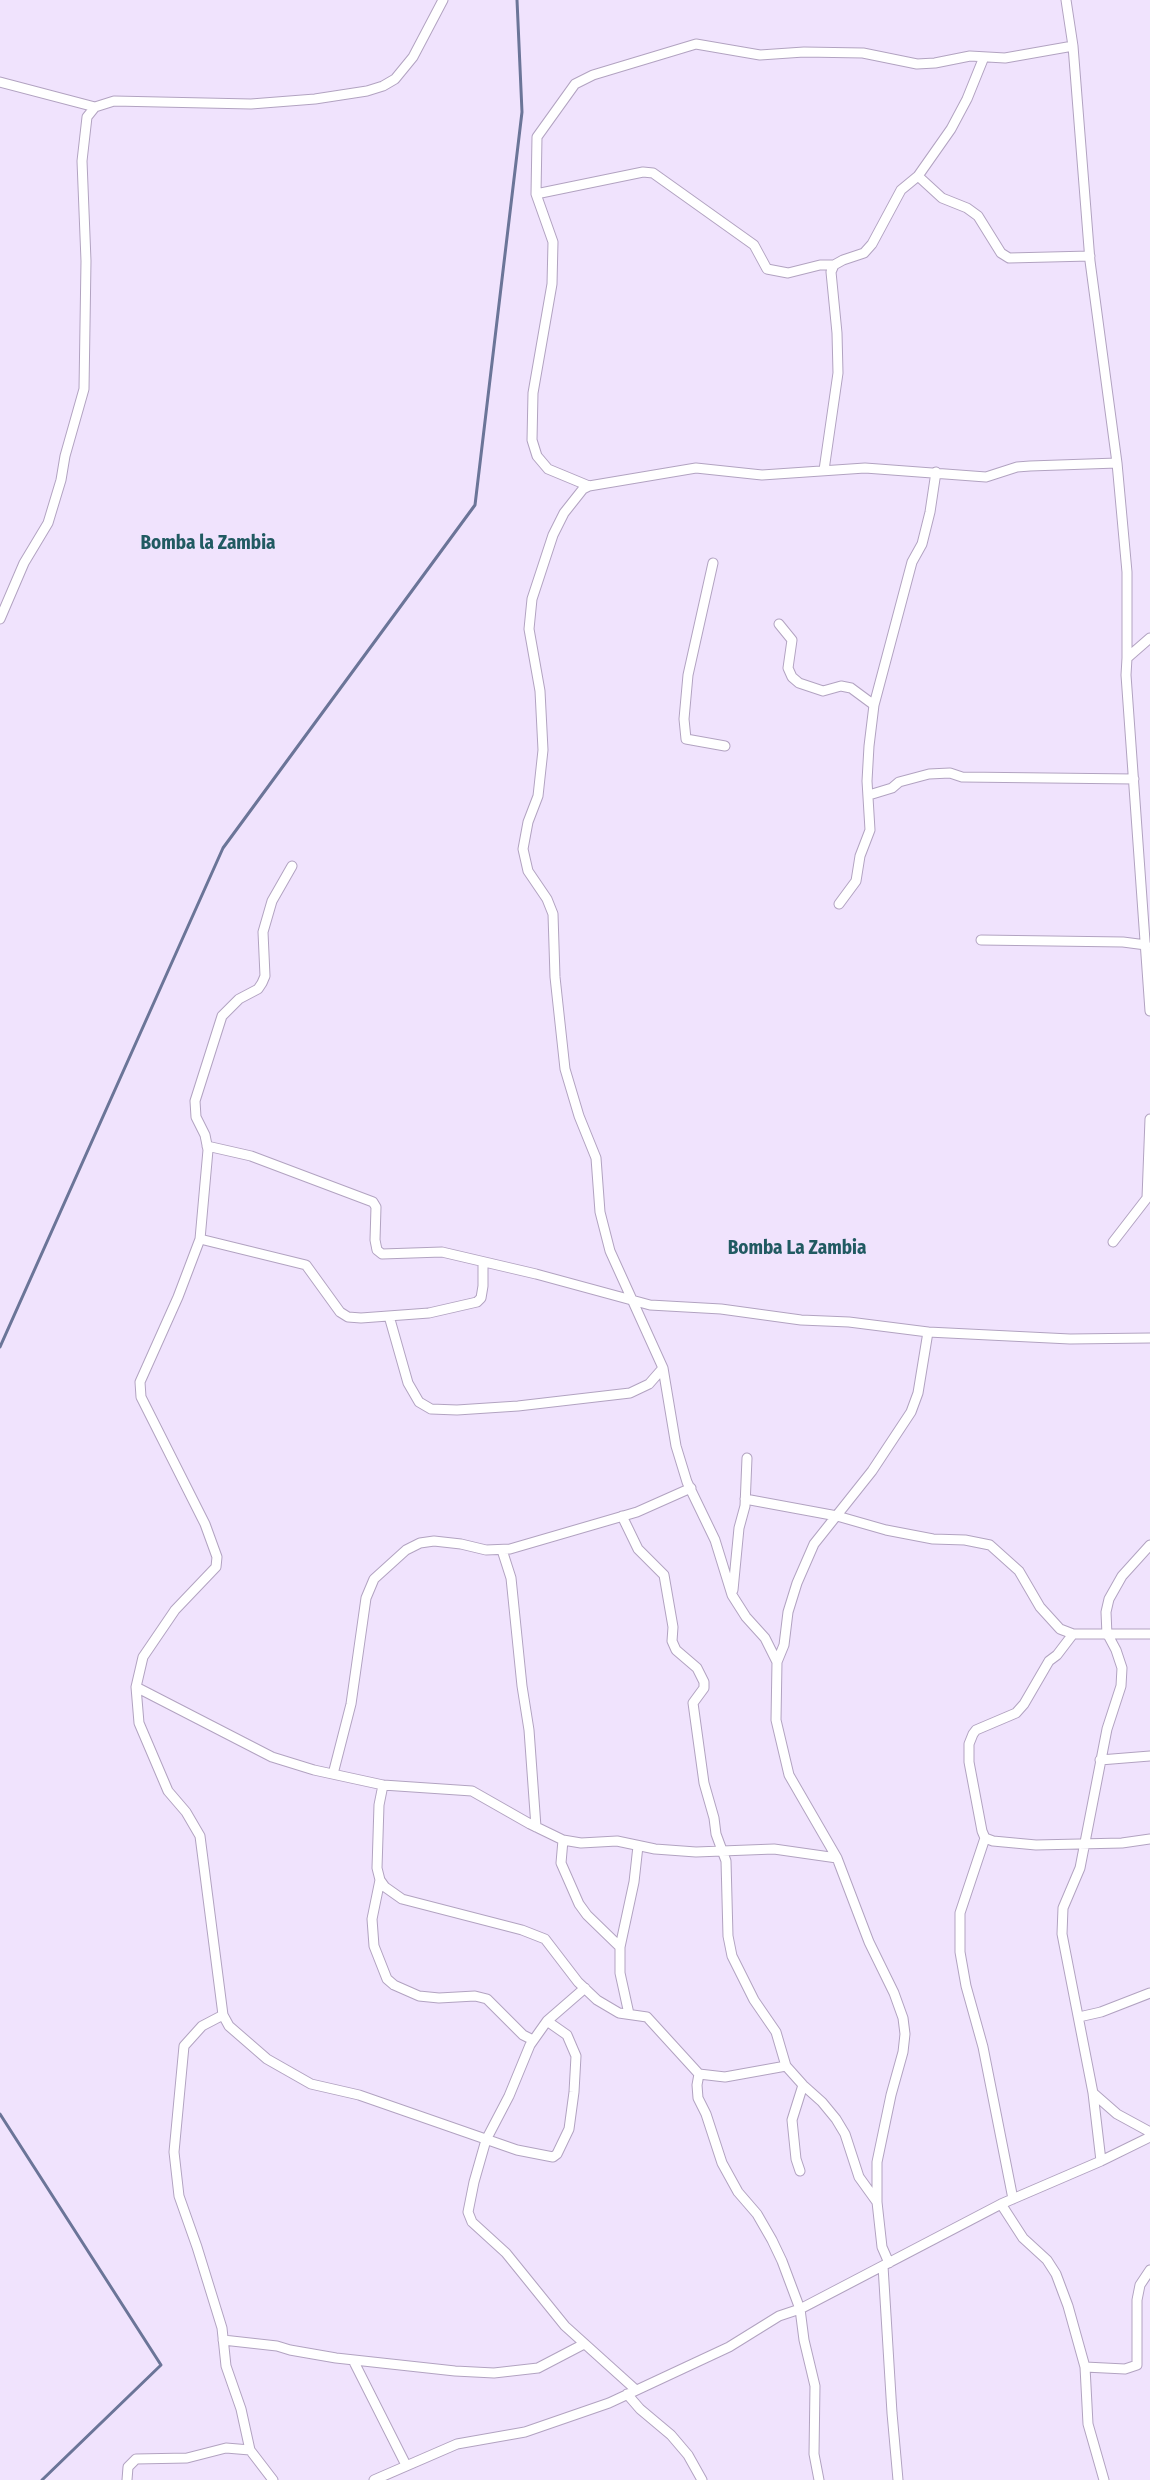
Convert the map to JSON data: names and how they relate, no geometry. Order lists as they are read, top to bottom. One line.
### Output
{"districts":["Bomba la Zambia","Bomba La Zambia"]}
